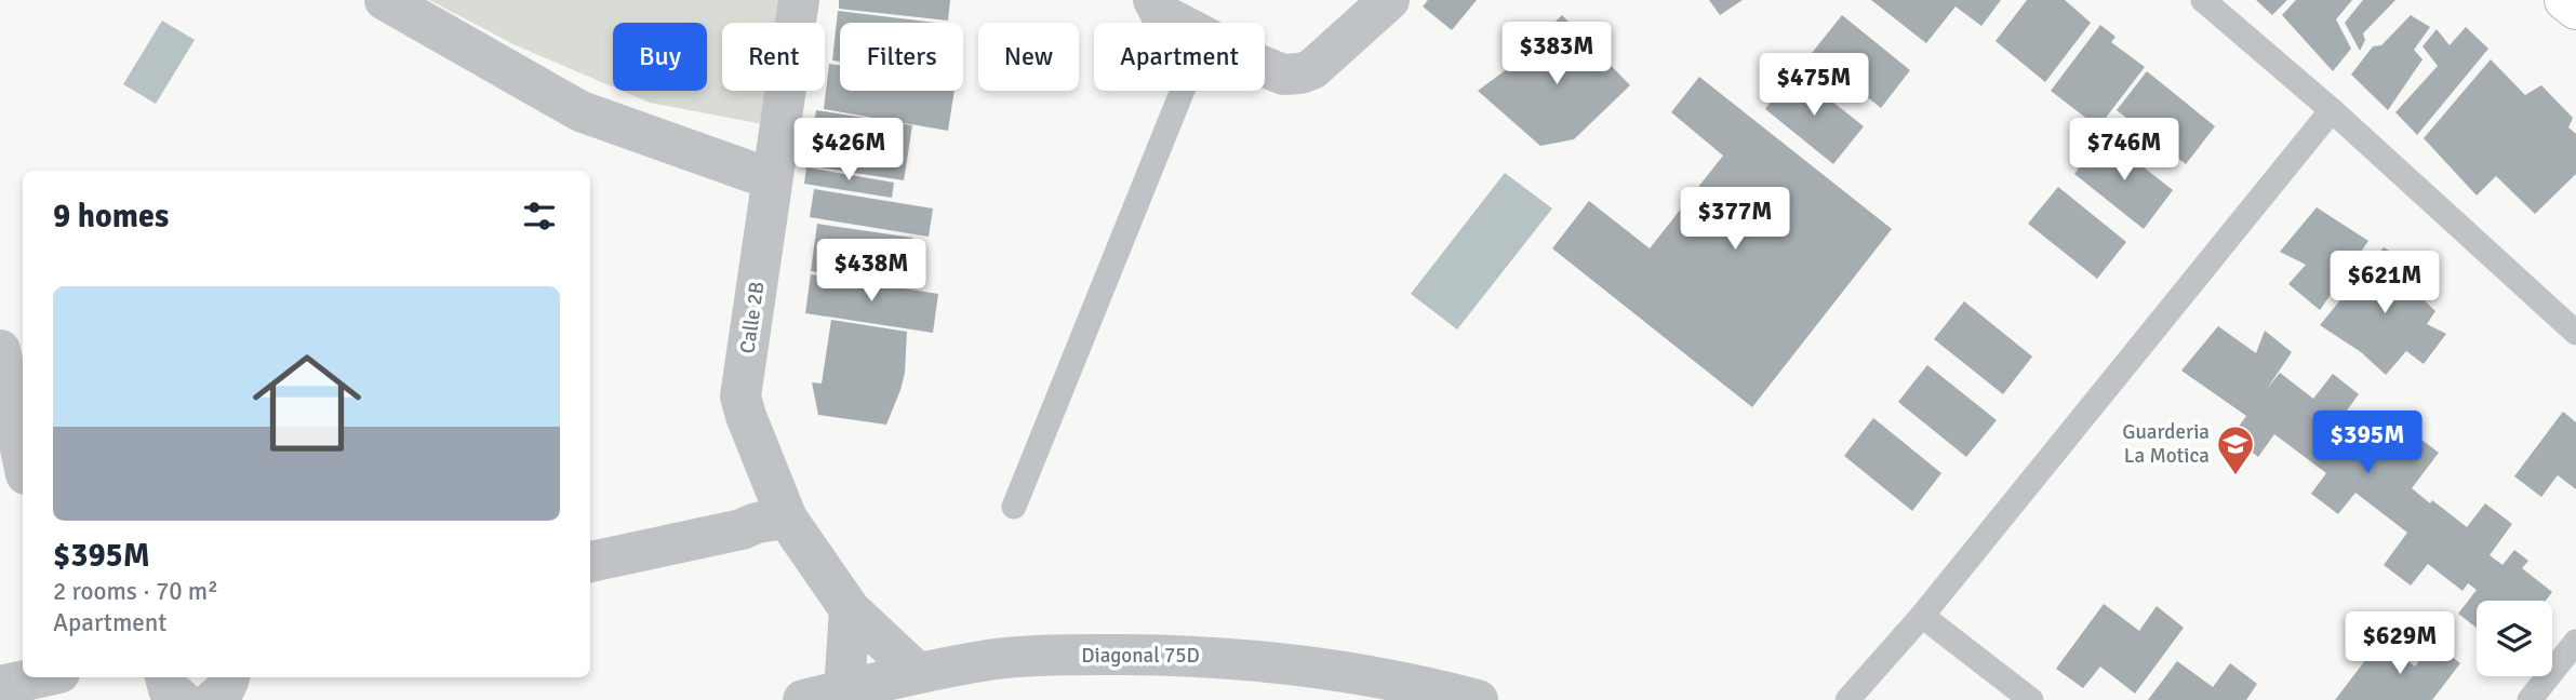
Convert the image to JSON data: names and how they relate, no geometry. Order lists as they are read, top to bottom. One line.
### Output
{"streets":{"street":["Calle 2B","Diagonal 75D"]},"crossings":[["Calle 2B","Diagonal 75D"]],"places":{"school or university":["Guarderia La Motica"]},"page":{"price":["$383M","$475M","$426M","$746M","$377M","$438M","$621M","$395M","$629M"],"chip":["Buy","Rent","Filters","New","Apartment"],"heading":"9 homes","list":[{"name":"$395M","note":"2 rooms · 70 m² · Apartment"}]}}
